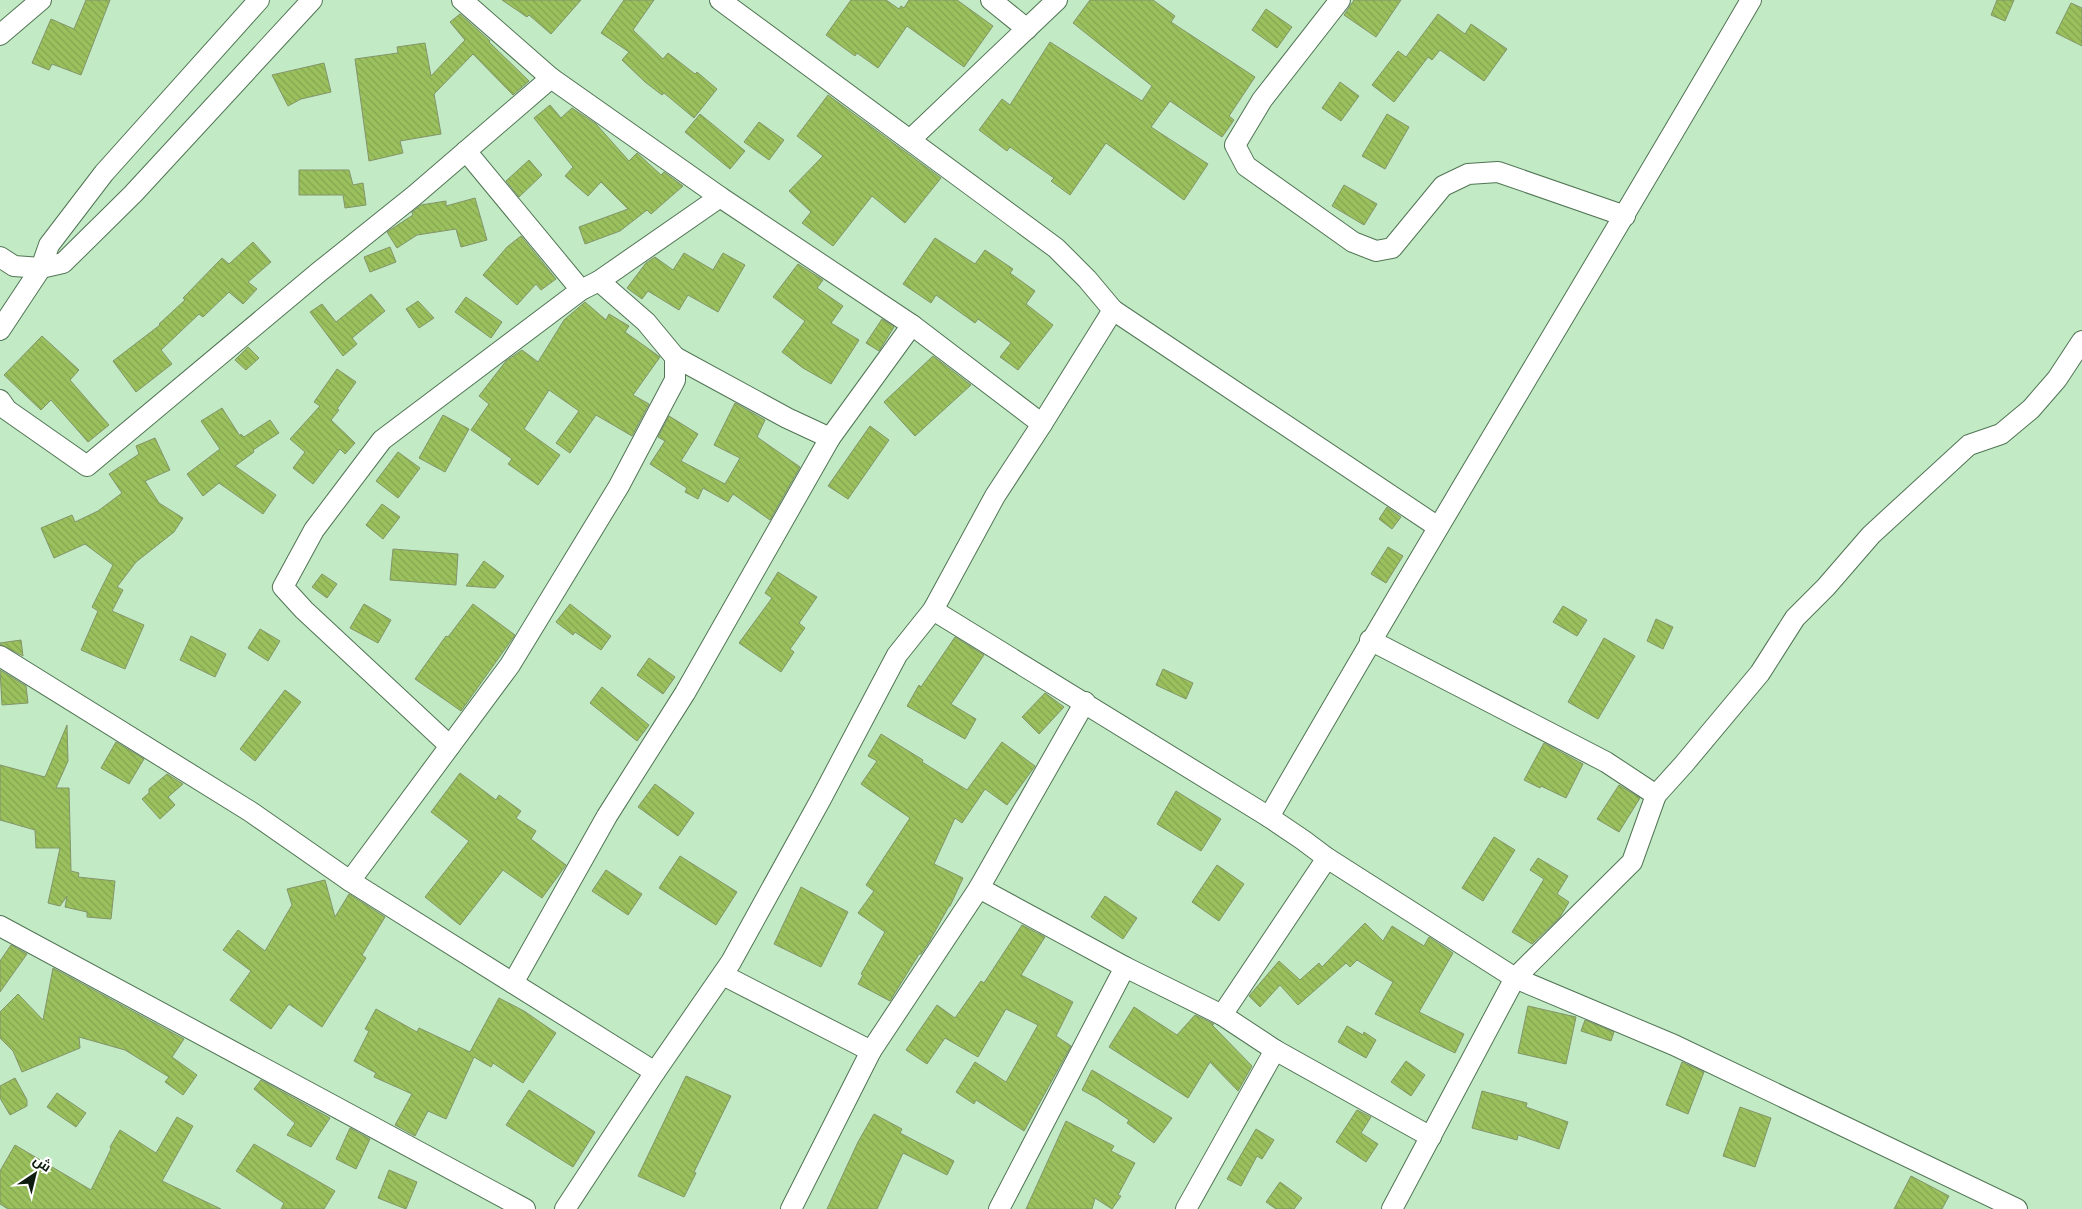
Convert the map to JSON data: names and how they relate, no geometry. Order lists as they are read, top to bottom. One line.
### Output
{"north":"top right"}
